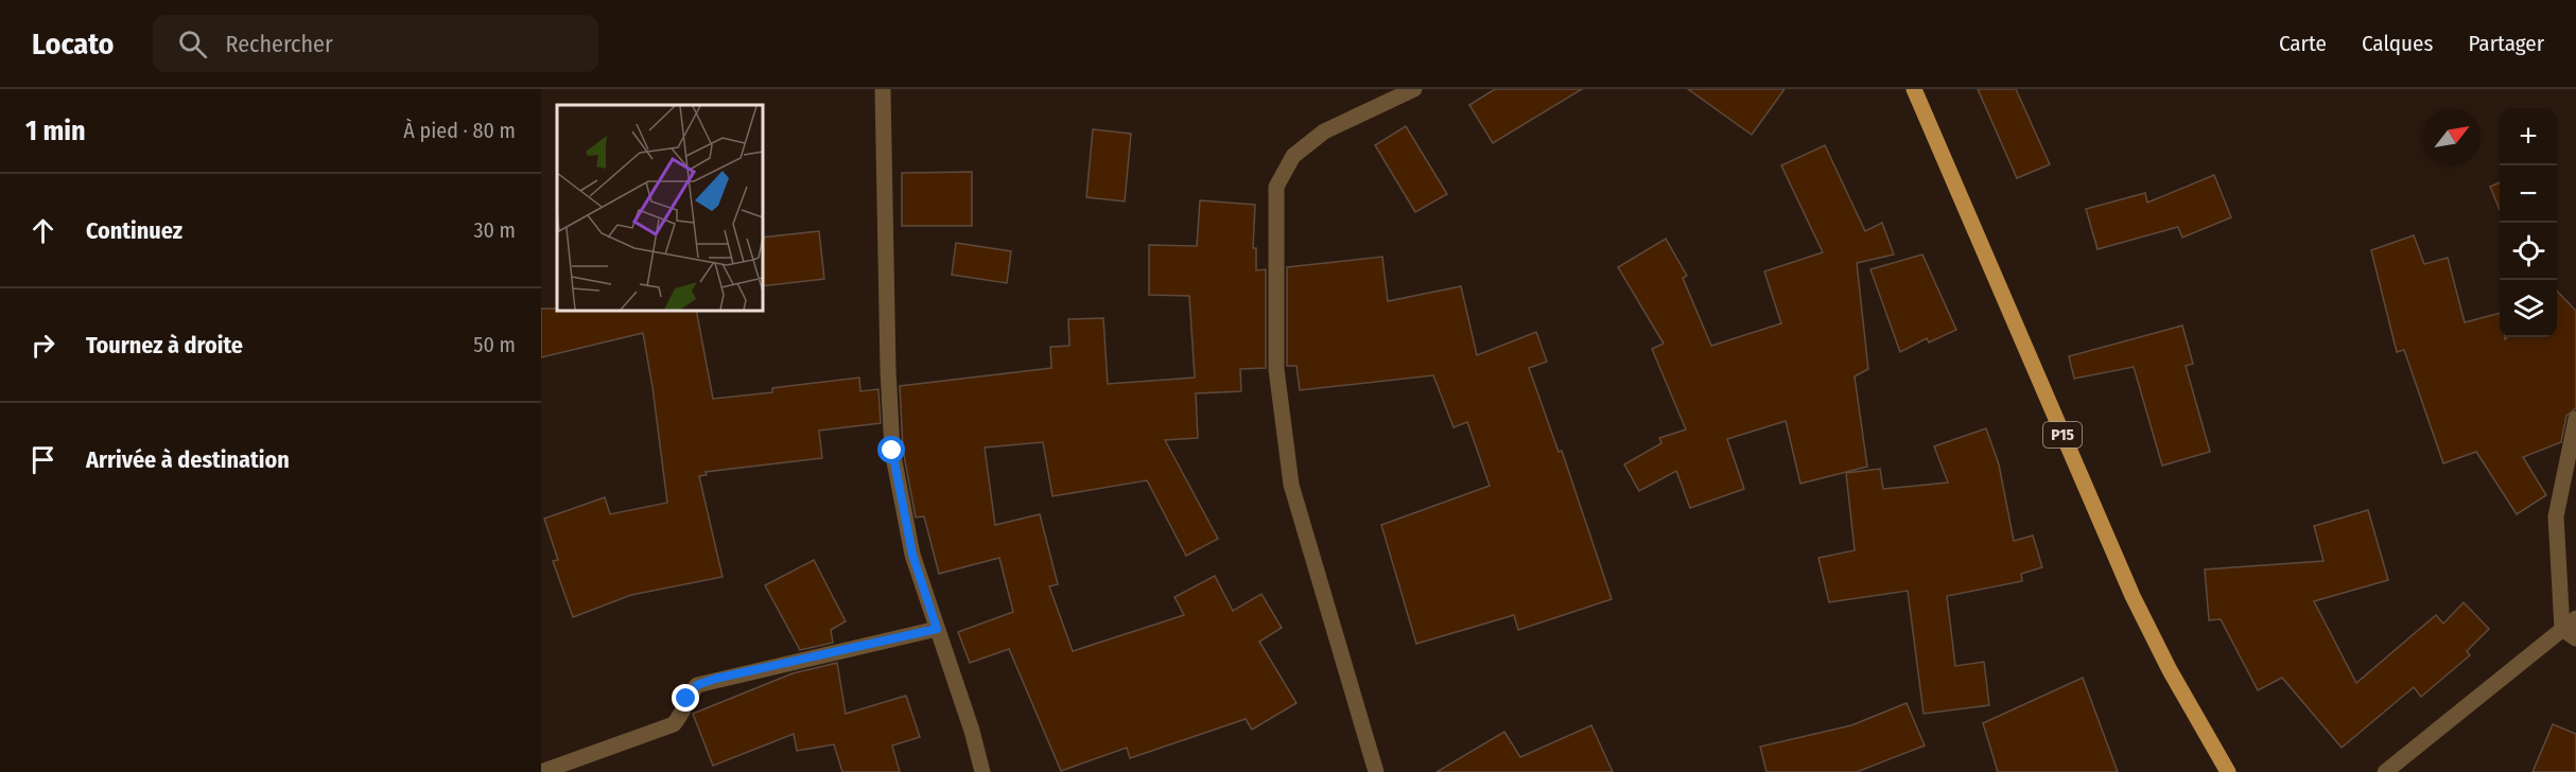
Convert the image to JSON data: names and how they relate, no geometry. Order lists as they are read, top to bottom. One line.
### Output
{"streets":{"main road":["P15"]},"north":"top right","page":{"header":"Locato","search":"Rechercher","nav":["Carte","Calques","Partager"],"heading":["1 min","À pied · 80 m"],"map_buttons":["+","−"],"list":[["Continuez","30 m"],["Tournez à droite","50 m"],"Arrivée à destination"]}}
